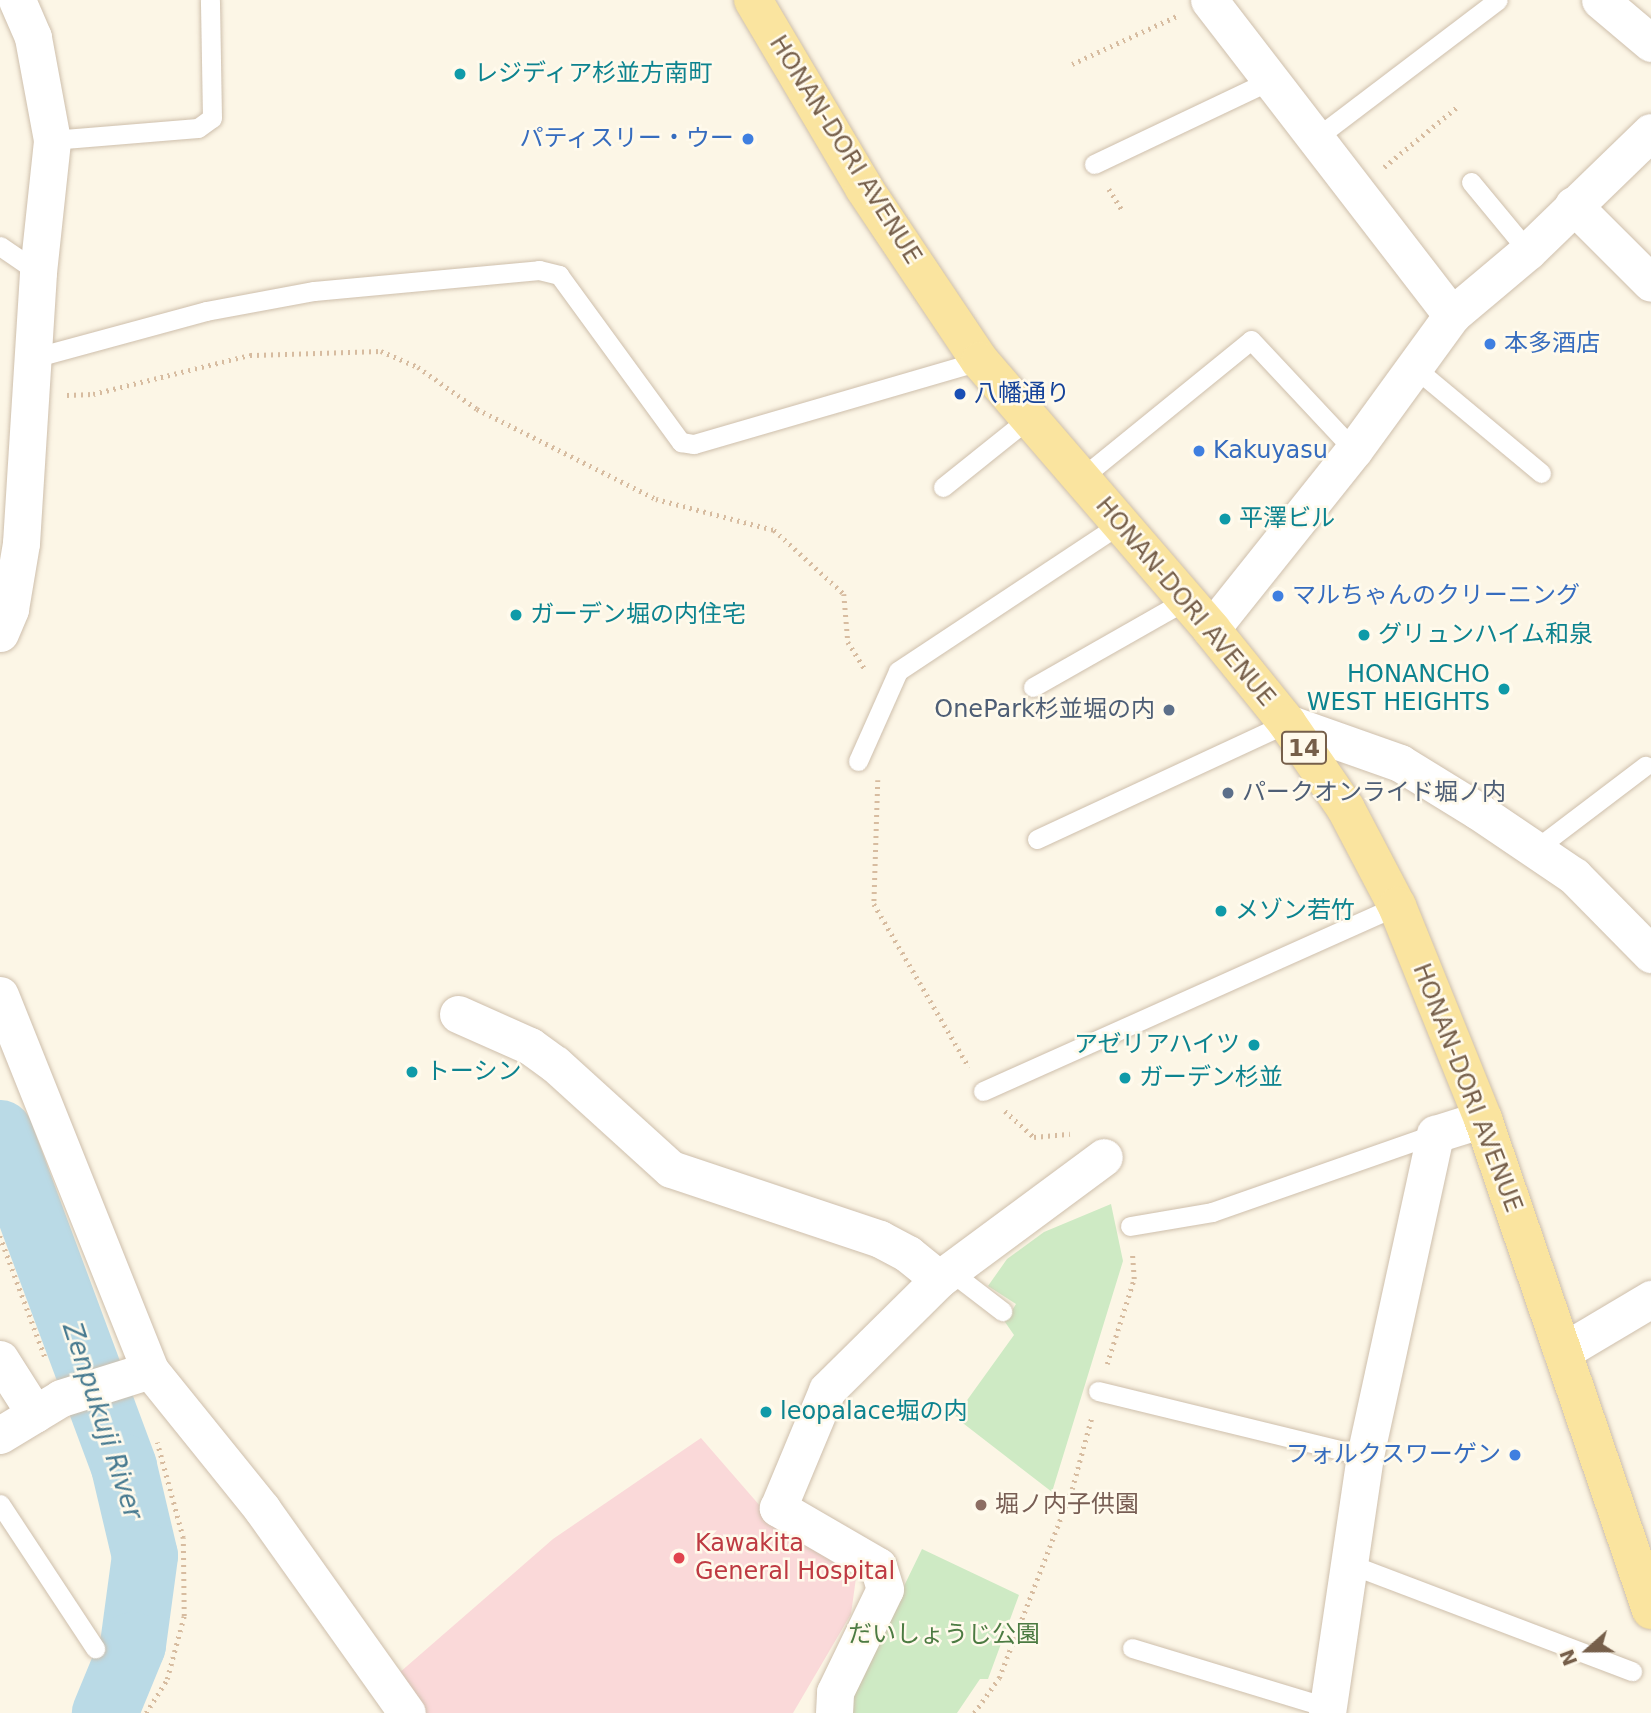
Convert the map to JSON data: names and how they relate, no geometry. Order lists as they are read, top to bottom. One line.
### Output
{"streets":{"main road":["HONAN-DORI AVENUE","14"]},"water":["Zenpukuji River"],"parks":["だいしょうじ公園"],"places":["レジディア杉並方南町","パティスリー・ウー","本多酒店","八幡通り","Kakuyasu","平澤ビル","マルちゃんのクリーニング","ガーデン堀の内住宅","グリュンハイム和泉","HONANCHO WEST HEIGHTS","OnePark杉並堀の内","パークオンライド堀ノ内","メゾン若竹","アゼリアハイツ","トーシン","ガーデン杉並","leopalace堀の内","フォルクスワーゲン","堀ノ内子供園","Kawakita General Hospital"],"north":"left"}
